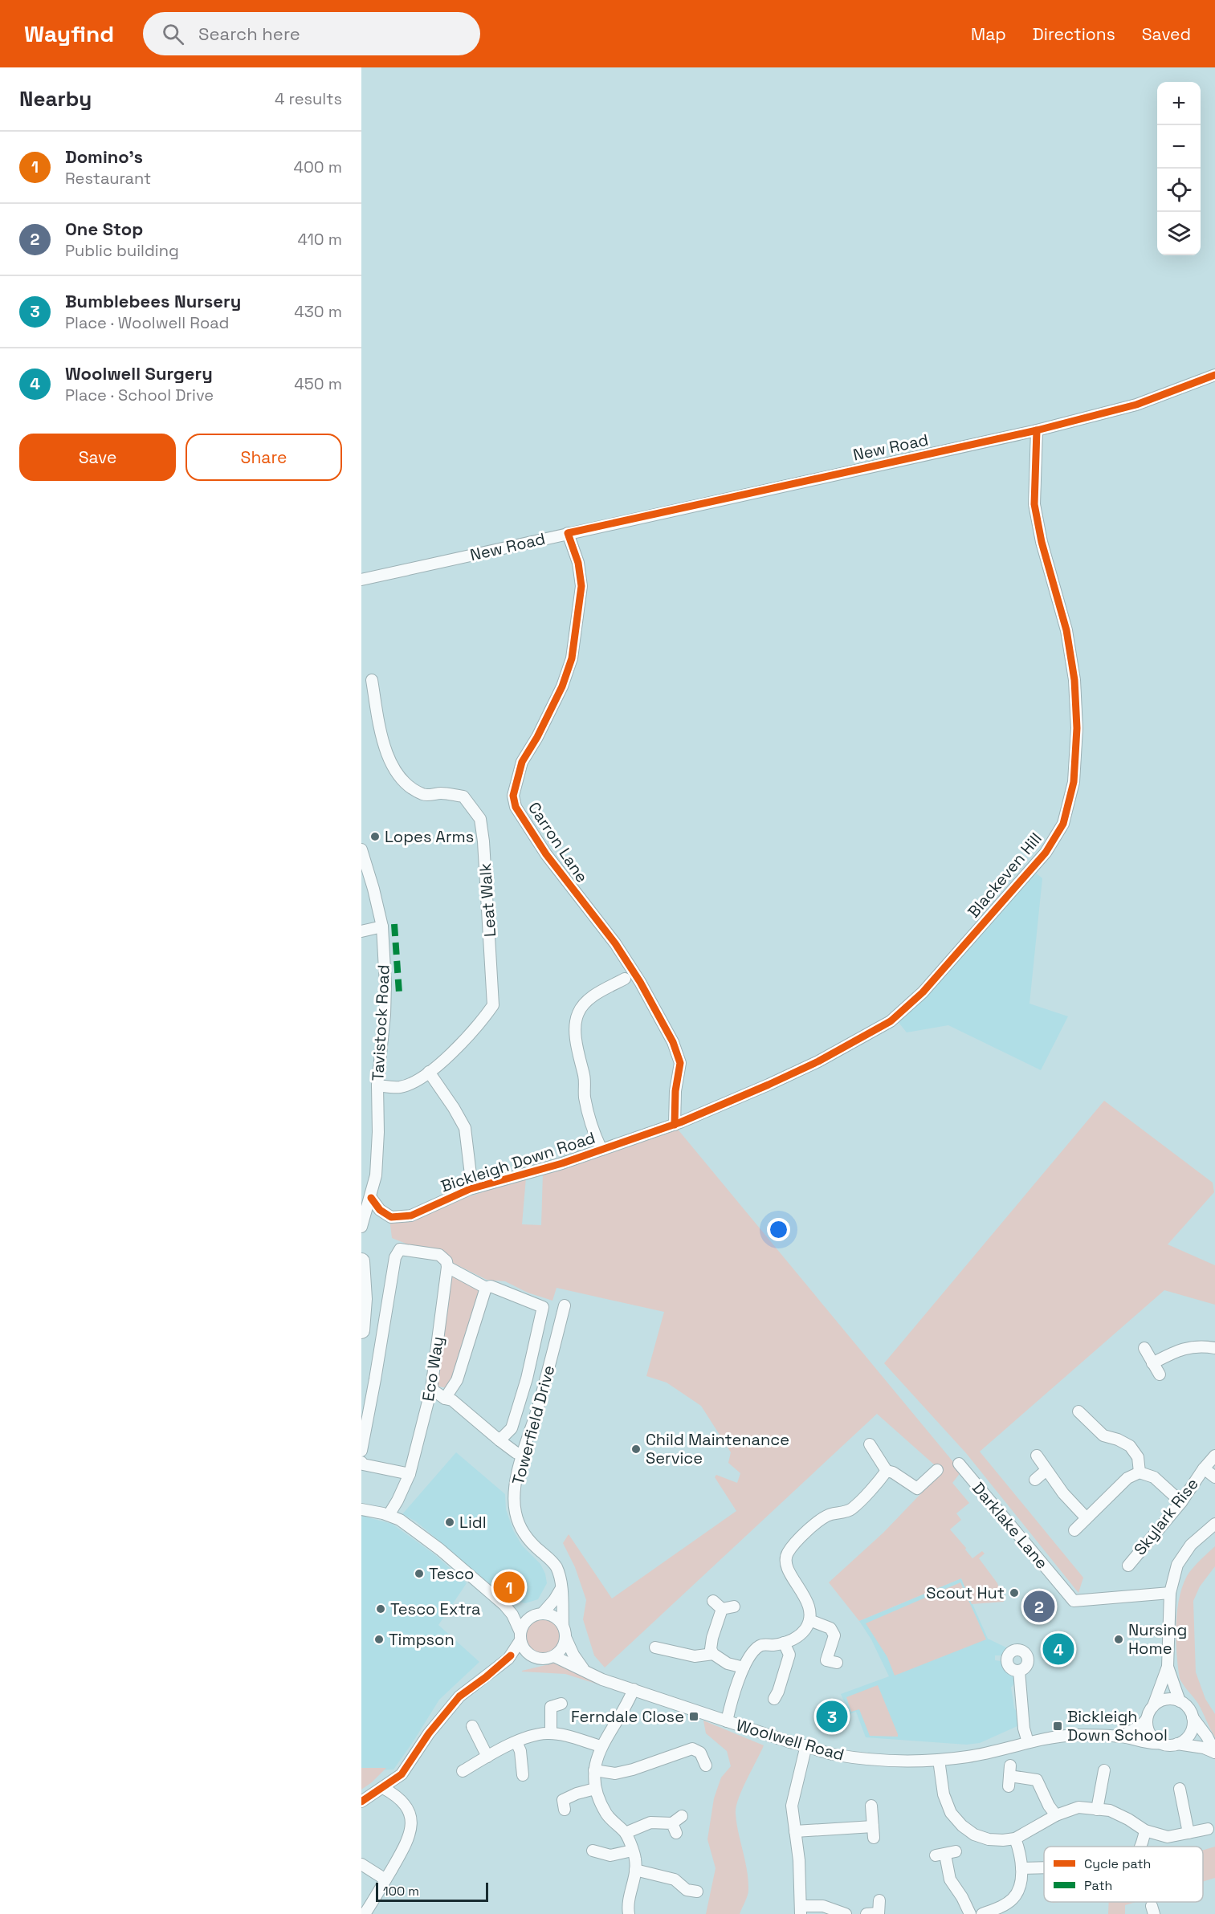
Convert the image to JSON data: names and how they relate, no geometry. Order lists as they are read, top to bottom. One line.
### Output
{"streets":{"street":["New Road","Carron Lane","Blackeven Hill","Leat Walk","Tavistock Road","Bickleigh Down Road","Eco Way","Towerfield Drive","Skylark Rise","Darklake Lane","Woolwell Road"]},"crossings":[["New Road","Carron Lane"],["New Road","Blackeven Hill"],["Carron Lane","Blackeven Hill"],["Carron Lane","Bickleigh Down Road"],["Blackeven Hill","Bickleigh Down Road"],["Leat Walk","Tavistock Road"],["Tavistock Road","Bickleigh Down Road"],["Towerfield Drive","Woolwell Road"]],"places":{"other":["Lopes Arms","Child Maintenance Service","Lidl","Tesco","Scout Hut","Tesco Extra","Timpson","Nursing Home"],"transit":["Ferndale Close","Bickleigh Down School"]},"legend":["Cycle path","Path"],"scale_bar":"100 m","page":{"header":"Wayfind","search":"Search here","nav":["Map","Directions","Saved"],"heading":["Nearby","4 results"],"map_buttons":["+","−"],"list":[{"mark":"1","name":"Domino's","note":"Restaurant","value":"400 m"},{"mark":"2","name":"One Stop","note":"Public building","value":"410 m"},{"mark":"3","name":"Bumblebees Nursery","note":"Place · Woolwell Road","value":"430 m"},{"mark":"4","name":"Woolwell Surgery","note":"Place · School Drive","value":"450 m"}],"buttons":["Save","Share"],"pins":["1","2","4","3"],"scale":"100 m"}}
